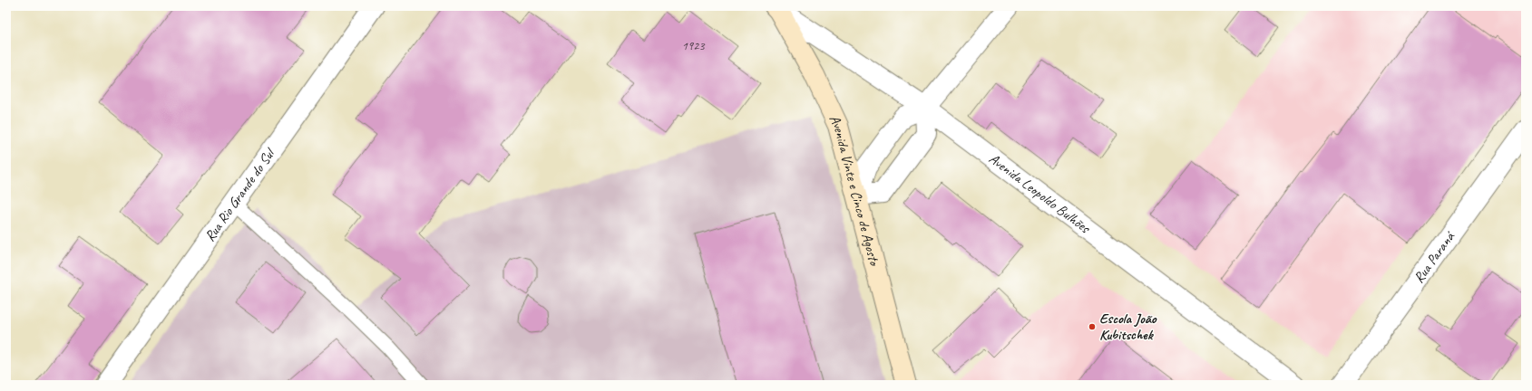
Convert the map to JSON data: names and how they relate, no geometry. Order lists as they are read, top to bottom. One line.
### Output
{"streets":{"main road":["Avenida Vinte e Cinco de Agosto"],"street":["Avenida Leopoldo Bulhões","Rua Rio Grande do Sul","Rua Paraná"]},"crossings":[["Avenida Vinte e Cinco de Agosto","Avenida Leopoldo Bulhões"]],"places":["Escola João Kubitschek"],"house_numbers":["1923"]}
